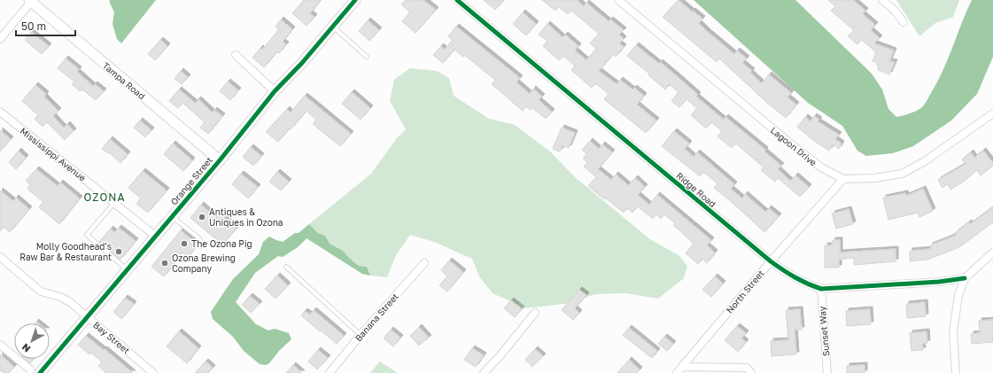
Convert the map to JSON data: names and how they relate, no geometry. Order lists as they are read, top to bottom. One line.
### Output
{"streets":{"street":["Tampa Road","Lagoon Drive","Mississippi Avenue","Orange Street","Ridge Road","North Street","Banana Street","Sunset Way","Bay Street"]},"crossings":[["Tampa Road","Orange Street"],["Lagoon Drive","North Street"],["Mississippi Avenue","Orange Street"],["Orange Street","Bay Street"],["Ridge Road","North Street"],["Ridge Road","Sunset Way"]],"districts":["OZONA"],"places":["Antiques & Uniques in Ozona","The Ozona Pig","Molly Goodhead's Raw Bar & Restaurant","Ozona Brewing Company"],"scale_bar":"50 m","north":"bottom left"}
